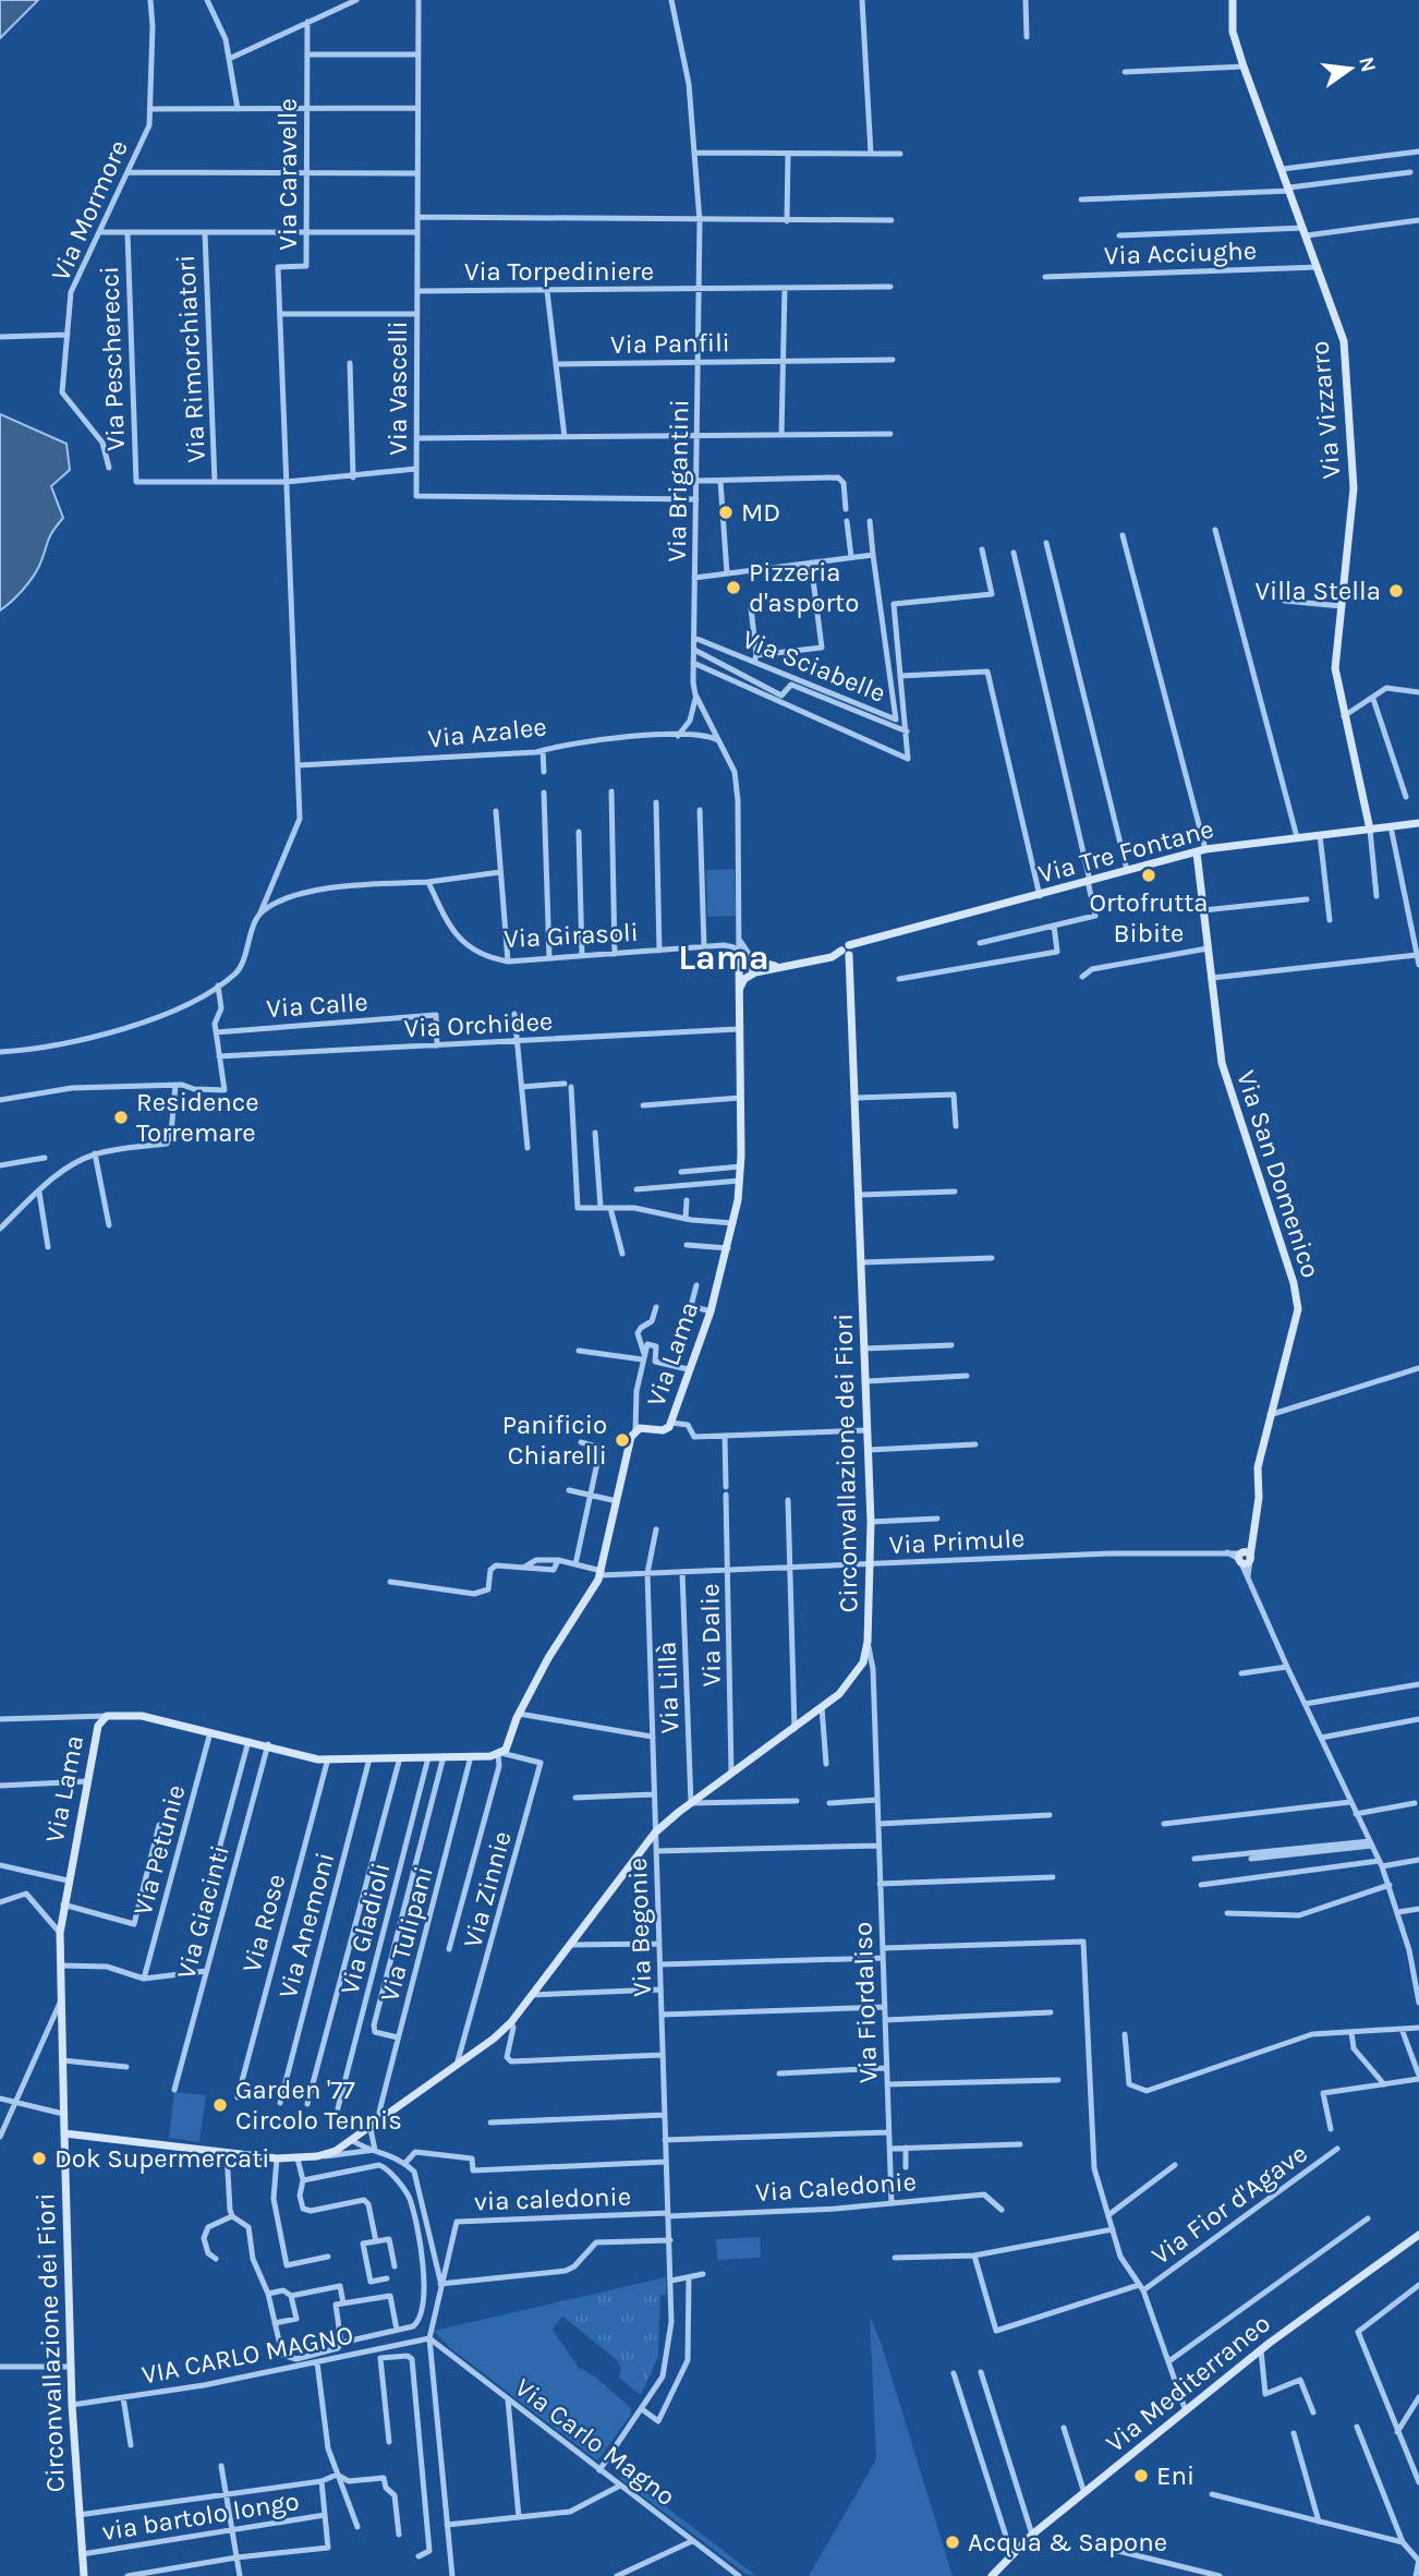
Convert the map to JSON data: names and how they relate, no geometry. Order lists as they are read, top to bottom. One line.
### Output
{"streets":{"street":["Via Caravelle","Via Mormore","Via Acciughe","Via Torpediniere","Via Panfili","Via Pescherecci","Via Rimorchiatori","Via Vascelli","Via Vizzarro","Via Brigantini","Via Sciabelle","Via Azalee","Via Tre Fontane","Via Girasoli","Via Calle","Via Orchidee","Via San Domenico","Via Lama","Circonvallazione dei Fiori","Via Primule","Via Dalie","Via Lillà","Via Petunie","Via Zinnie","Via Giacinti","Via Rose","Via Anemoni","Via Begonie","Via Gladioli","Via Tulipani","Via Fiordaliso","Via Caledonie","via caledonie","Via Fior d'Agave","VIA CARLO MAGNO","Via Mediterraneo","Via Carlo Magno","via bartolo longo"]},"crossings":[["Via Caravelle","Via Azalee"],["Via Acciughe","Via Vizzarro"],["Via Torpediniere","Via Vascelli"],["Via Torpediniere","Via Brigantini"],["Via Panfili","Via Brigantini"],["Via Pescherecci","Via Rimorchiatori"],["Via Vascelli","Via Brigantini"],["Via Vizzarro","Via Tre Fontane"],["Via Brigantini","Via Sciabelle"],["Via Brigantini","Via Azalee"],["Via Brigantini","Via Girasoli"],["Via Brigantini","Via Lama"],["Via Tre Fontane","Via San Domenico"],["Via Tre Fontane","Circonvallazione dei Fiori"],["Via Girasoli","Via Lama"],["Via Calle","Via Orchidee"],["Via Orchidee","Via Lama"],["Via San Domenico","Via Primule"],["Via Lama","Circonvallazione dei Fiori"],["Via Lama","Via Primule"],["Via Lama","Via Petunie"],["Via Lama","Via Zinnie"],["Via Lama","Via Giacinti"],["Via Lama","Via Rose"],["Via Lama","Via Anemoni"],["Via Lama","Via Gladioli"],["Via Lama","Via Tulipani"],["Circonvallazione dei Fiori","Via Primule"],["Circonvallazione dei Fiori","Via Dalie"],["Circonvallazione dei Fiori","Via Lillà"],["Circonvallazione dei Fiori","Via Zinnie"],["Circonvallazione dei Fiori","Via Begonie"],["Circonvallazione dei Fiori","Via Tulipani"],["Circonvallazione dei Fiori","Via Fiordaliso"],["Circonvallazione dei Fiori","VIA CARLO MAGNO"],["Circonvallazione dei Fiori","via bartolo longo"],["Via Primule","Via Dalie"],["Via Primule","Via Lillà"],["Via Primule","Via Begonie"],["Via Begonie","Via Caledonie"],["Via Begonie","via caledonie"],["Via Fiordaliso","Via Caledonie"],["Via Caledonie","via caledonie"],["VIA CARLO MAGNO","Via Carlo Magno"]],"districts":["Lama"],"places":["MD","Pizzeria d'asporto","Villa Stella","Ortofrutta Bibite","Residence Torremare","Panificio Chiarelli","Garden '77 Circolo Tennis","Dok Supermercati","Eni","Acqua & Sapone"],"north":"right"}
